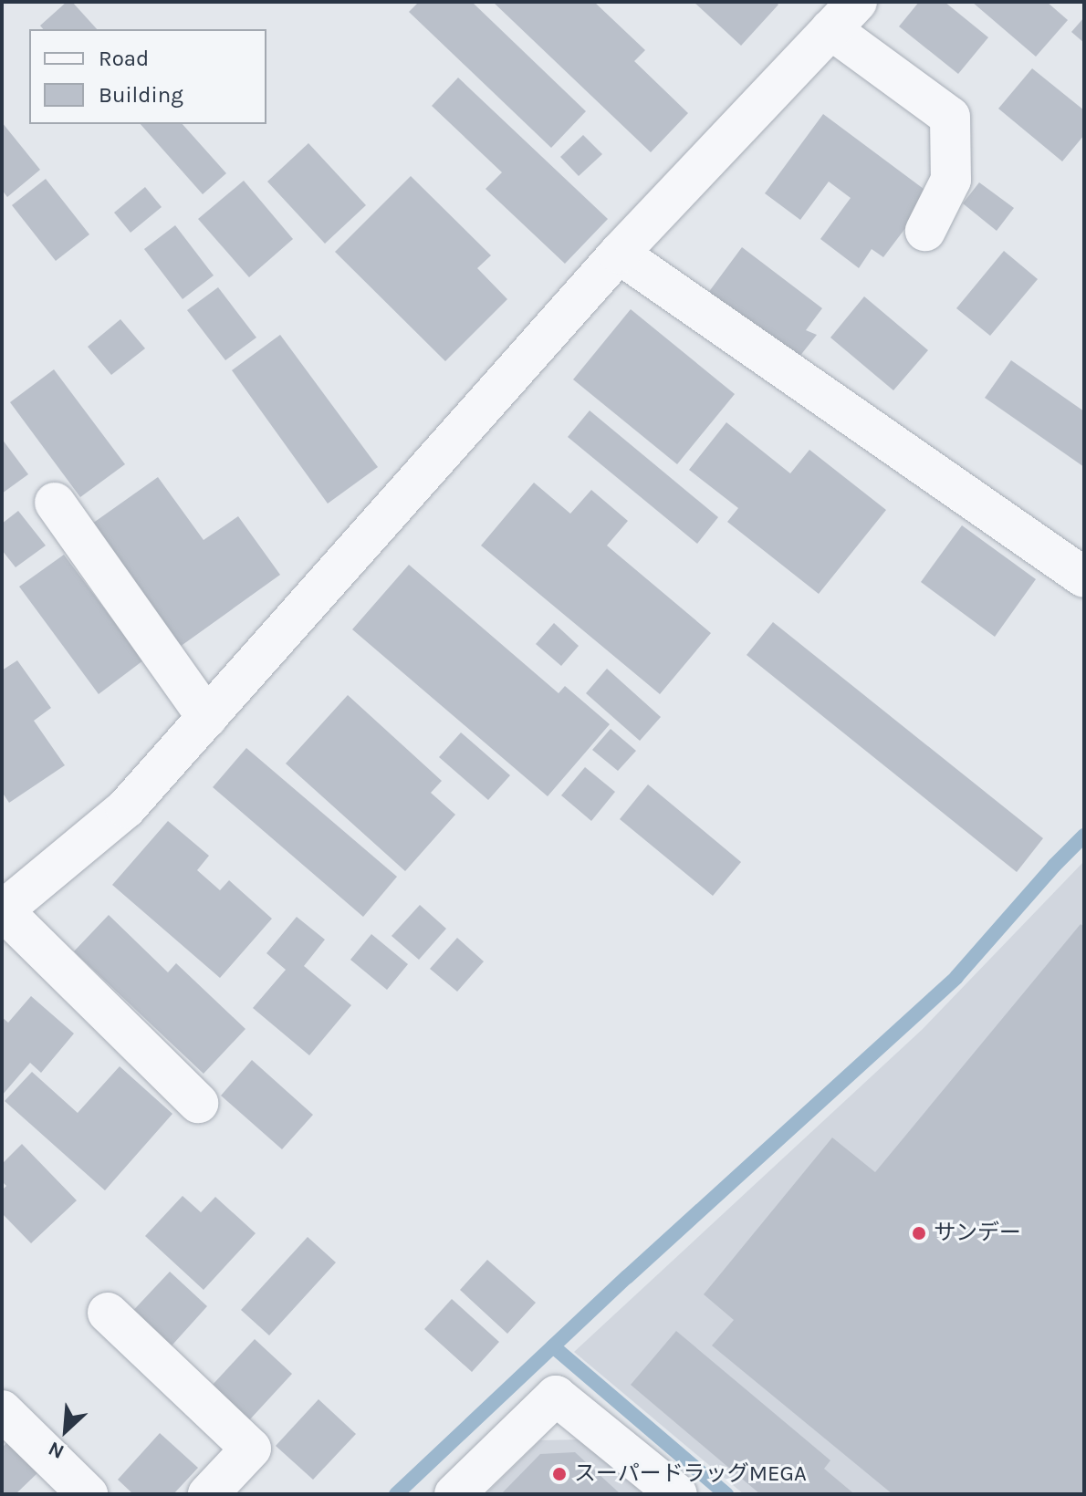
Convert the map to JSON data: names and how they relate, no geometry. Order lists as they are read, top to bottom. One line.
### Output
{"places":["サンデー","スーパードラッグMEGA"],"legend":["Road","Building"],"north":"bottom left"}
